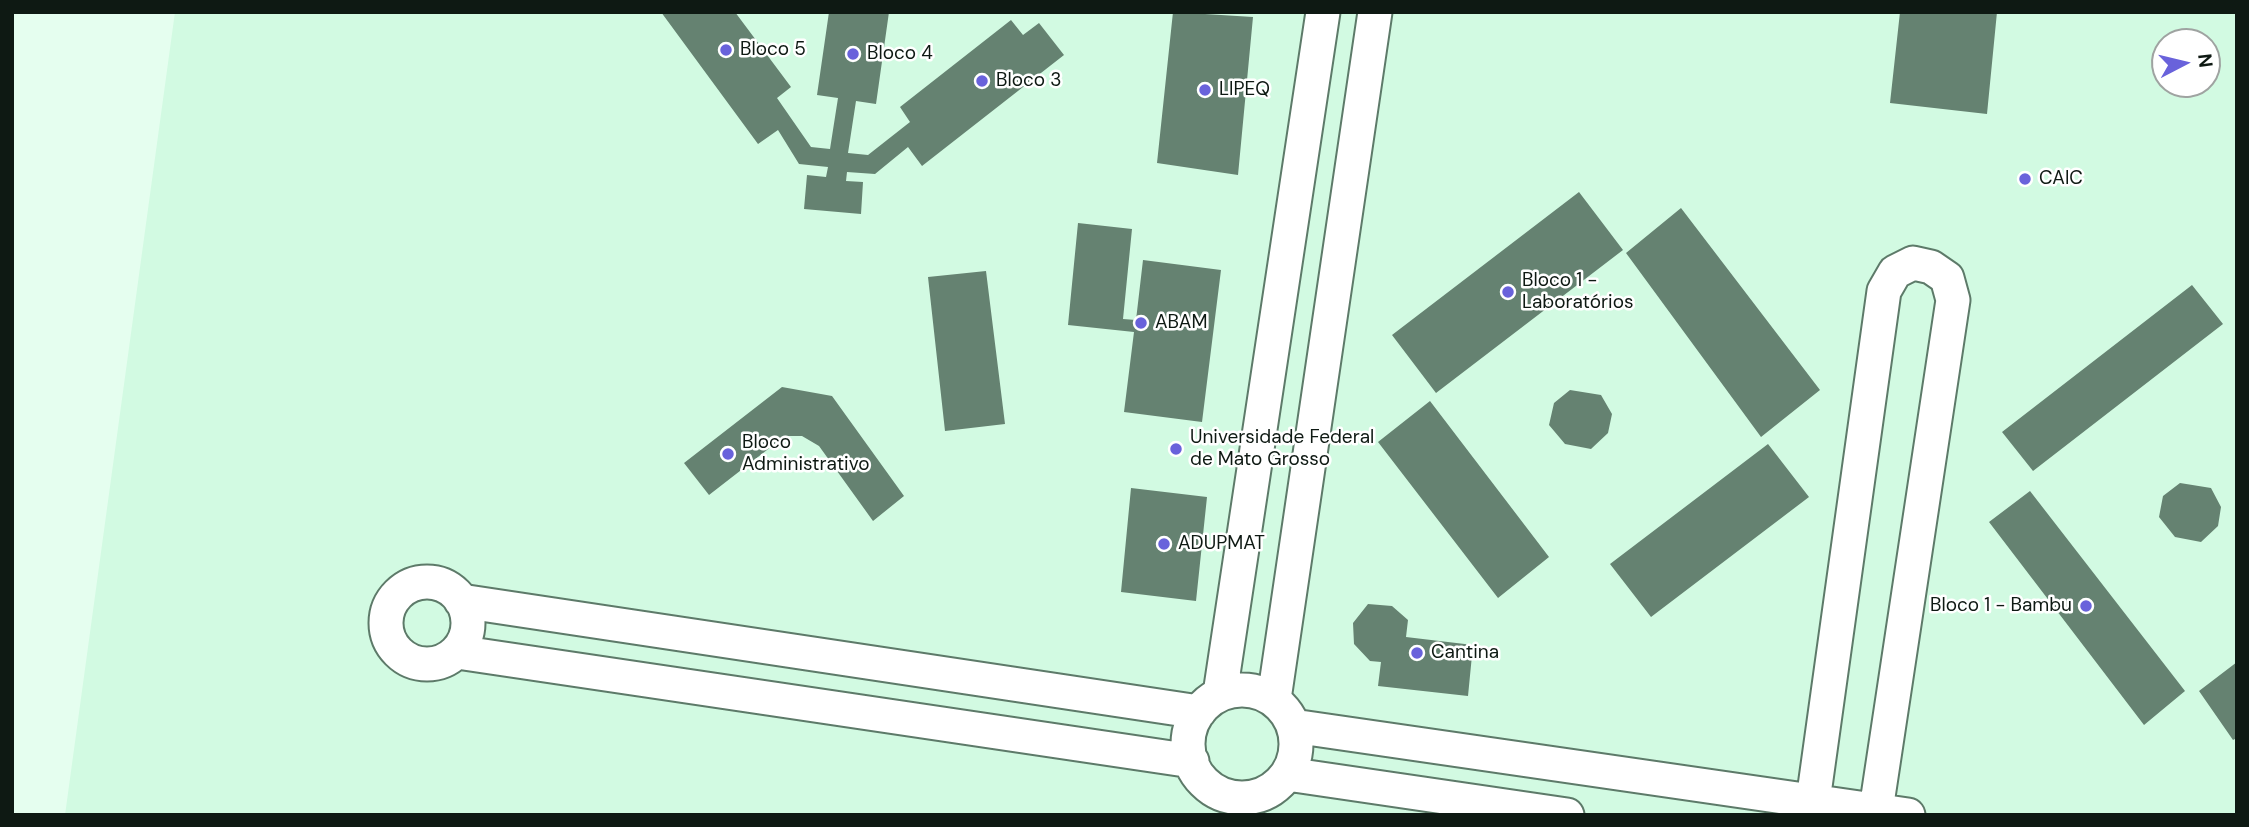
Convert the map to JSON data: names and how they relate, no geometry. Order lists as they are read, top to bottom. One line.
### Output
{"places":["Bloco 5","Bloco 4","Bloco 3","LIPEQ","CAIC","Bloco 1 - Laboratórios","ABAM","Universidade Federal de Mato Grosso","Bloco Administrativo","ADUPMAT","Bloco 1 - Bambu","Cantina"],"north":"right"}
